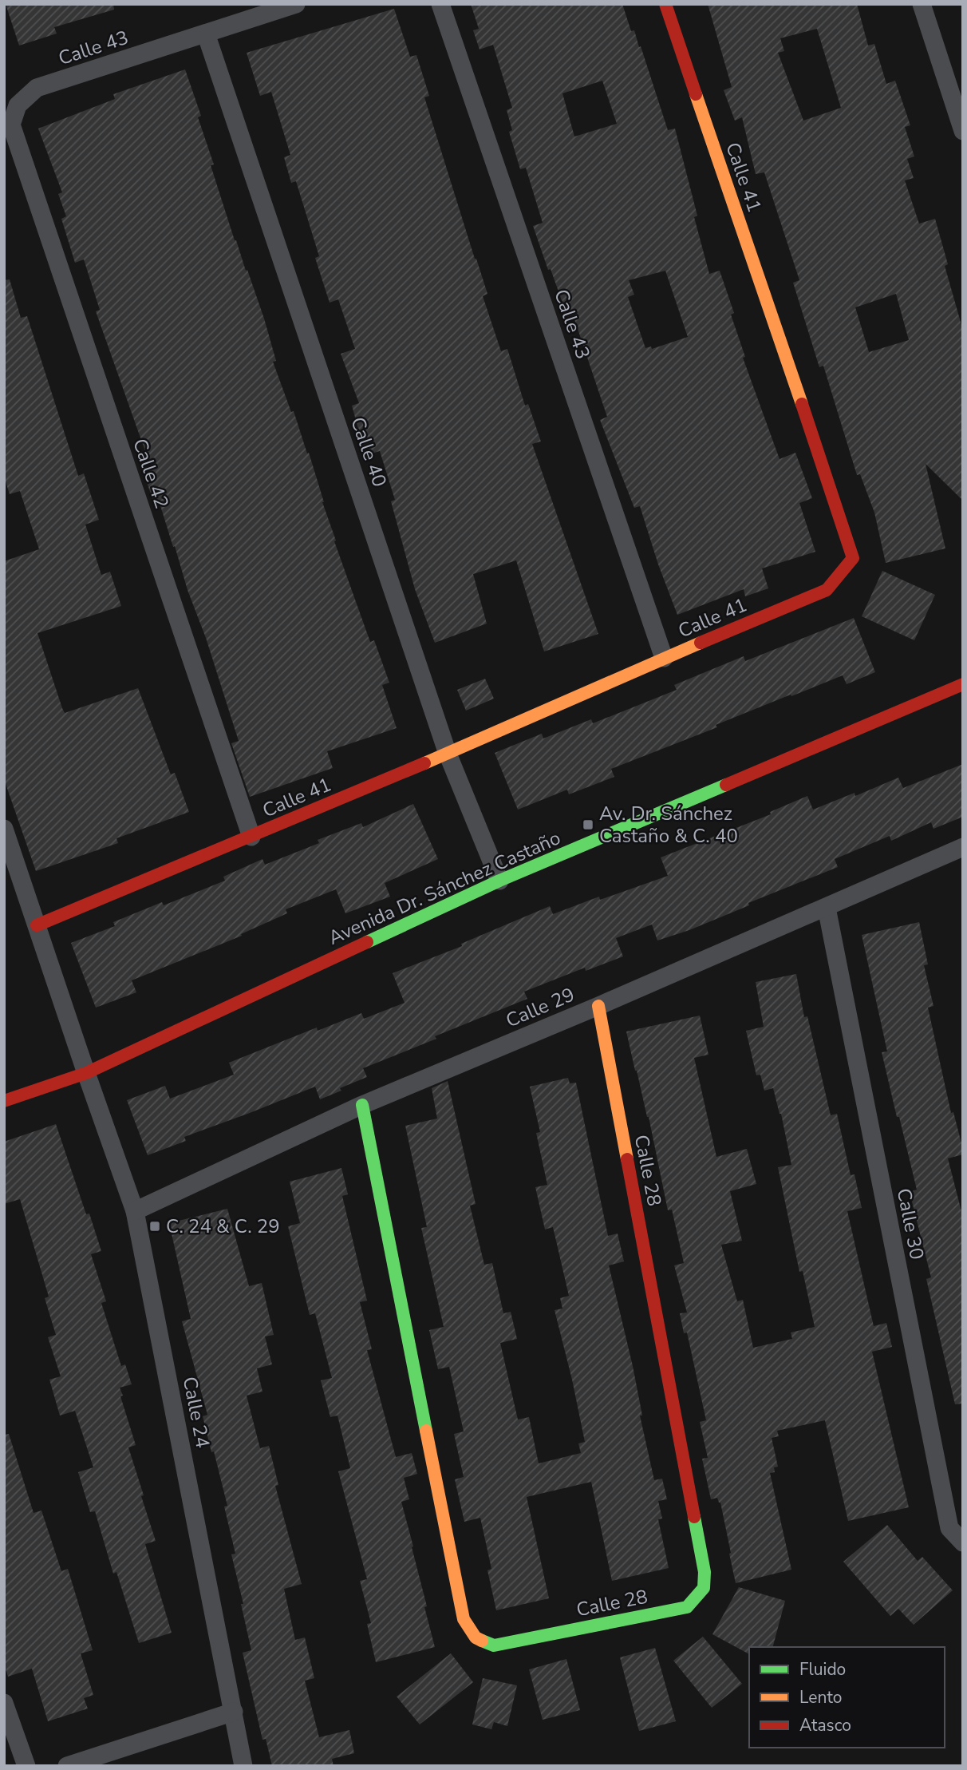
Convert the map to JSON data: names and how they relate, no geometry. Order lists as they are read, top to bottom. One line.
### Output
{"streets":{"street":["Calle 43","Calle 41","Calle 40","Calle 42","Avenida Dr. Sánchez Castaño","Calle 29","Calle 28","Calle 30","Calle 24"]},"crossings":[["Calle 43","Calle 41"],["Calle 43","Calle 40"],["Calle 43","Calle 42"],["Calle 41","Calle 40"],["Calle 41","Calle 42"],["Calle 41","Calle 24"],["Calle 40","Avenida Dr. Sánchez Castaño"],["Avenida Dr. Sánchez Castaño","Calle 24"],["Calle 29","Calle 28"],["Calle 29","Calle 30"],["Calle 29","Calle 24"]],"places":{"transit":["Av. Dr. Sánchez Castaño & C. 40","C. 24 & C. 29"]},"legend":["Fluido","Lento","Atasco"]}
